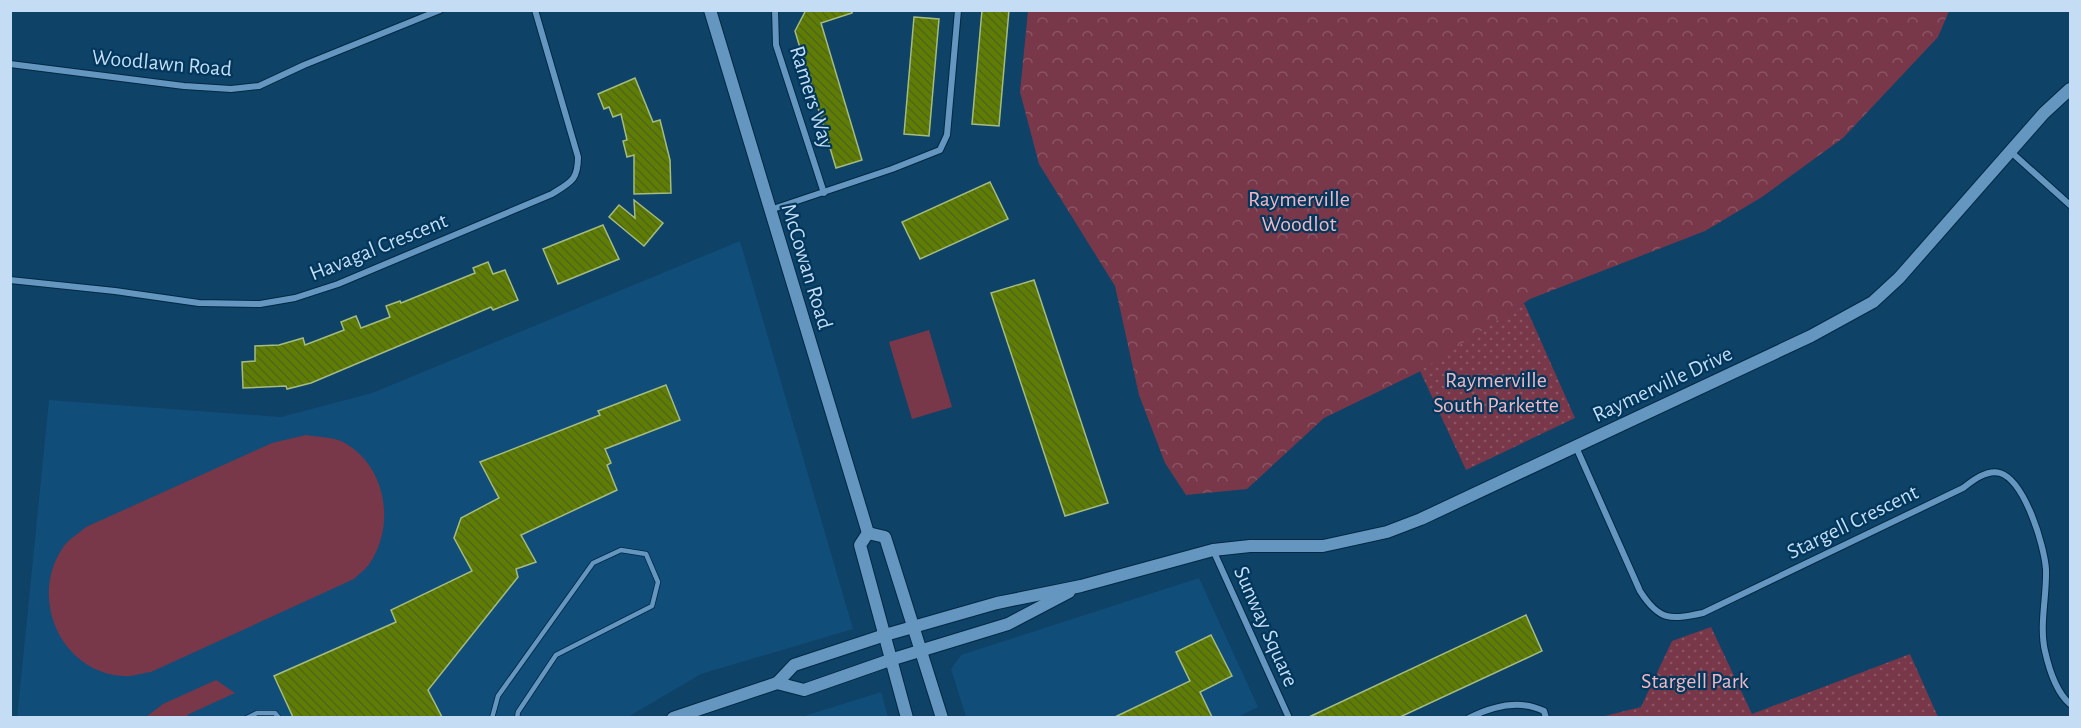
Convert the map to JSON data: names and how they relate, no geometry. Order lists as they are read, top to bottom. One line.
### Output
{"streets":{"street":["Woodlawn Road","Ramers Way","Havagal Crescent","McCowan Road","Raymerville Drive","Stargell Crescent","Sunway Square"]},"crossings":[["McCowan Road","Raymerville Drive"],["Raymerville Drive","Stargell Crescent"],["Raymerville Drive","Sunway Square"]],"parks":["Raymerville Woodlot","Raymerville South Parkette","Stargell Park"]}
